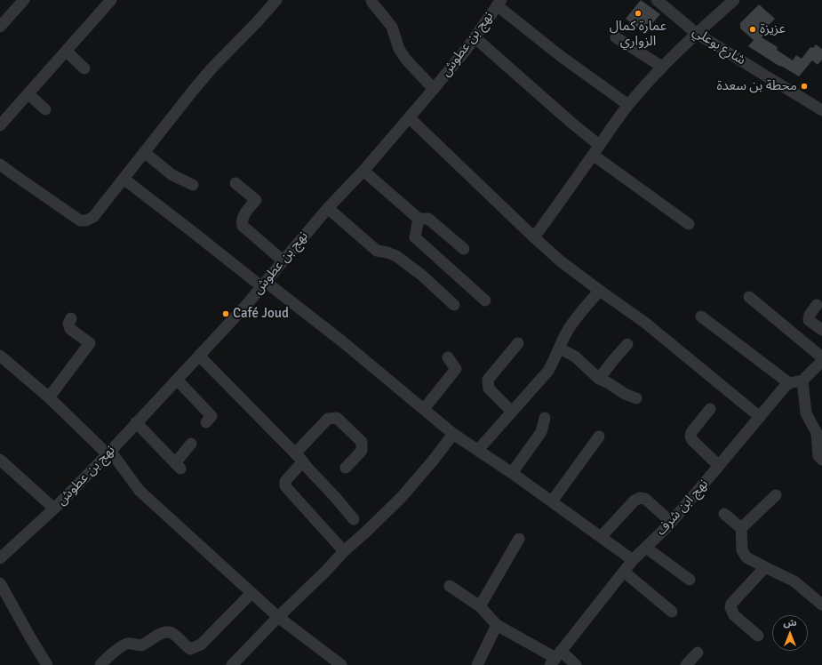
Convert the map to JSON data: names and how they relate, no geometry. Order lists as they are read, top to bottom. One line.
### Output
{"streets":{"street":["نهج بن عطوش","شارع بوعلي","نهج ابن شرف"]},"places":["عمارة كمال الزواري","عزيزة","محطة بن سعدة","Café Joud"],"north":"top"}
